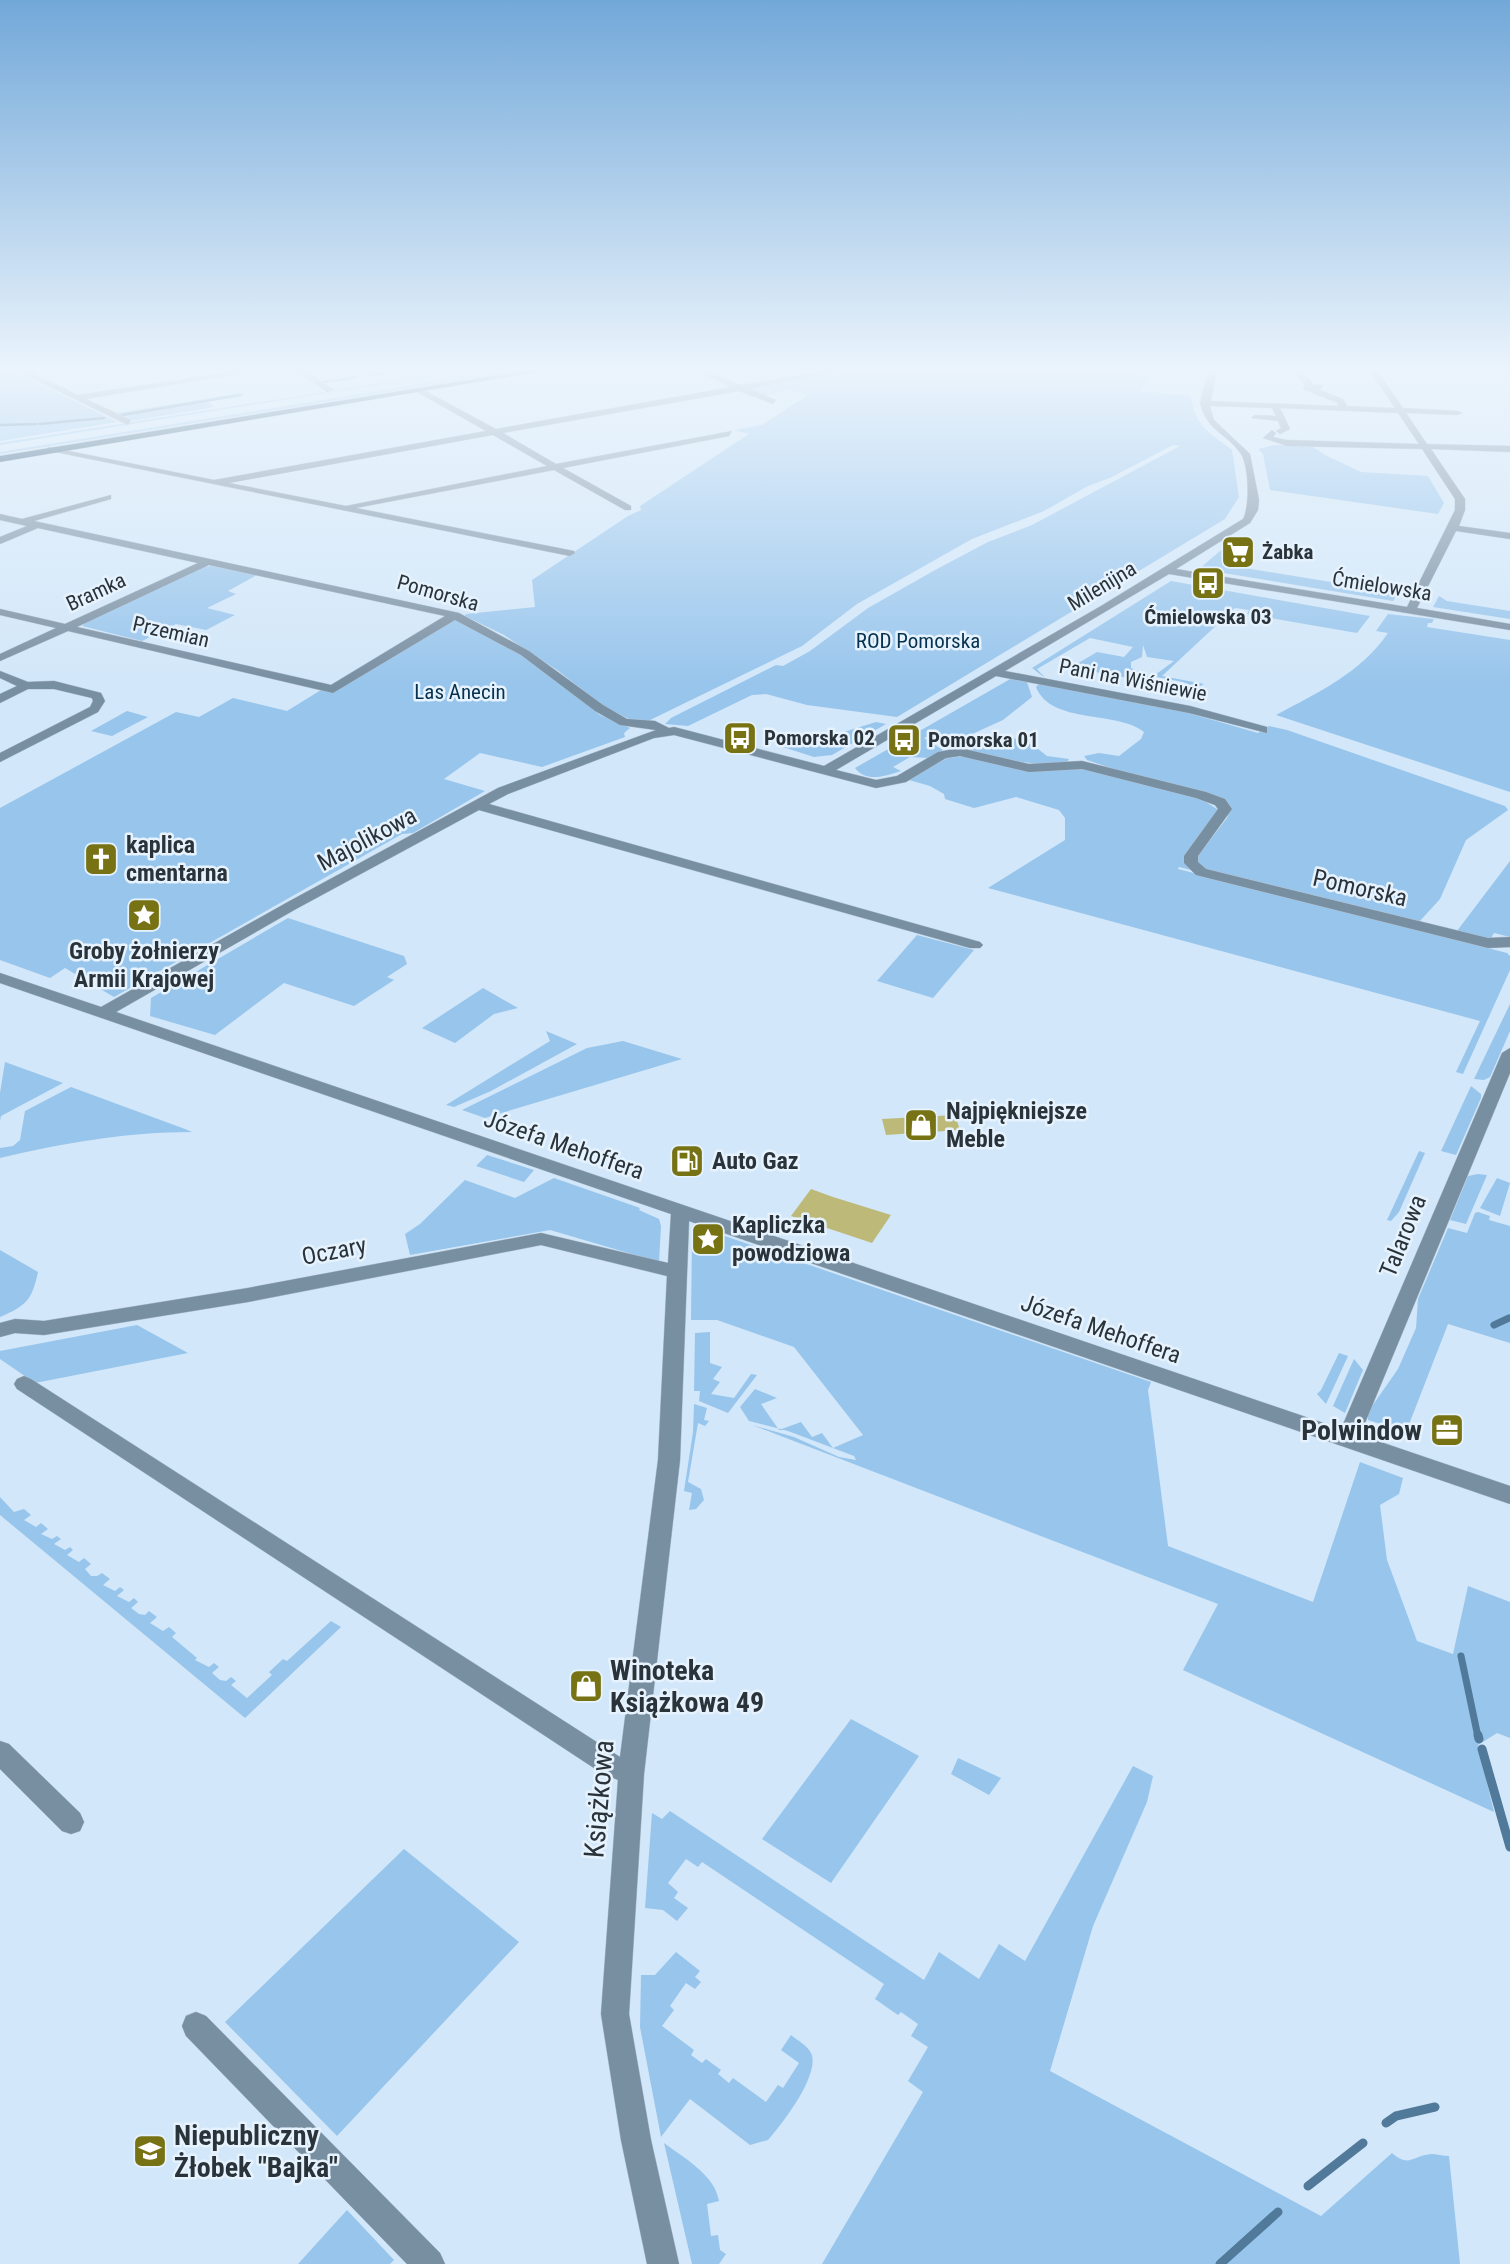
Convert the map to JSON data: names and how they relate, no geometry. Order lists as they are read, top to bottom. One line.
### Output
{"streets":{"street":["Milenijna","Ćmielowska","Bramka","Pomorska","Przemian","Pani na Wiśniewie","Majolikowa","Józefa Mehoffera","Talarowa","Oczary","Książkowa"]},"crossings":[["Milenijna","Ćmielowska"],["Milenijna","Pomorska"],["Milenijna","Pani na Wiśniewie"],["Bramka","Pomorska"],["Bramka","Przemian"],["Pomorska","Przemian"],["Pomorska","Majolikowa"],["Majolikowa","Józefa Mehoffera"],["Józefa Mehoffera","Talarowa"],["Józefa Mehoffera","Książkowa"],["Oczary","Książkowa"]],"parks":["ROD Pomorska","Las Anecin"],"places":{"supermarket":["Żabka"],"bus stop":["Ćmielowska 03","Pomorska 02","Pomorska 01"],"church":["kaplica cmentarna"],"place":["Groby żołnierzy Armii Krajowej","Kapliczka powodziowa"],"shop":["Najpiękniejsze Meble","Winoteka Książkowa 49"],"fuel station":["Auto Gaz"],"office":["Polwindow"],"school or university":["Niepubliczny Żłobek \"Bajka\""]}}
